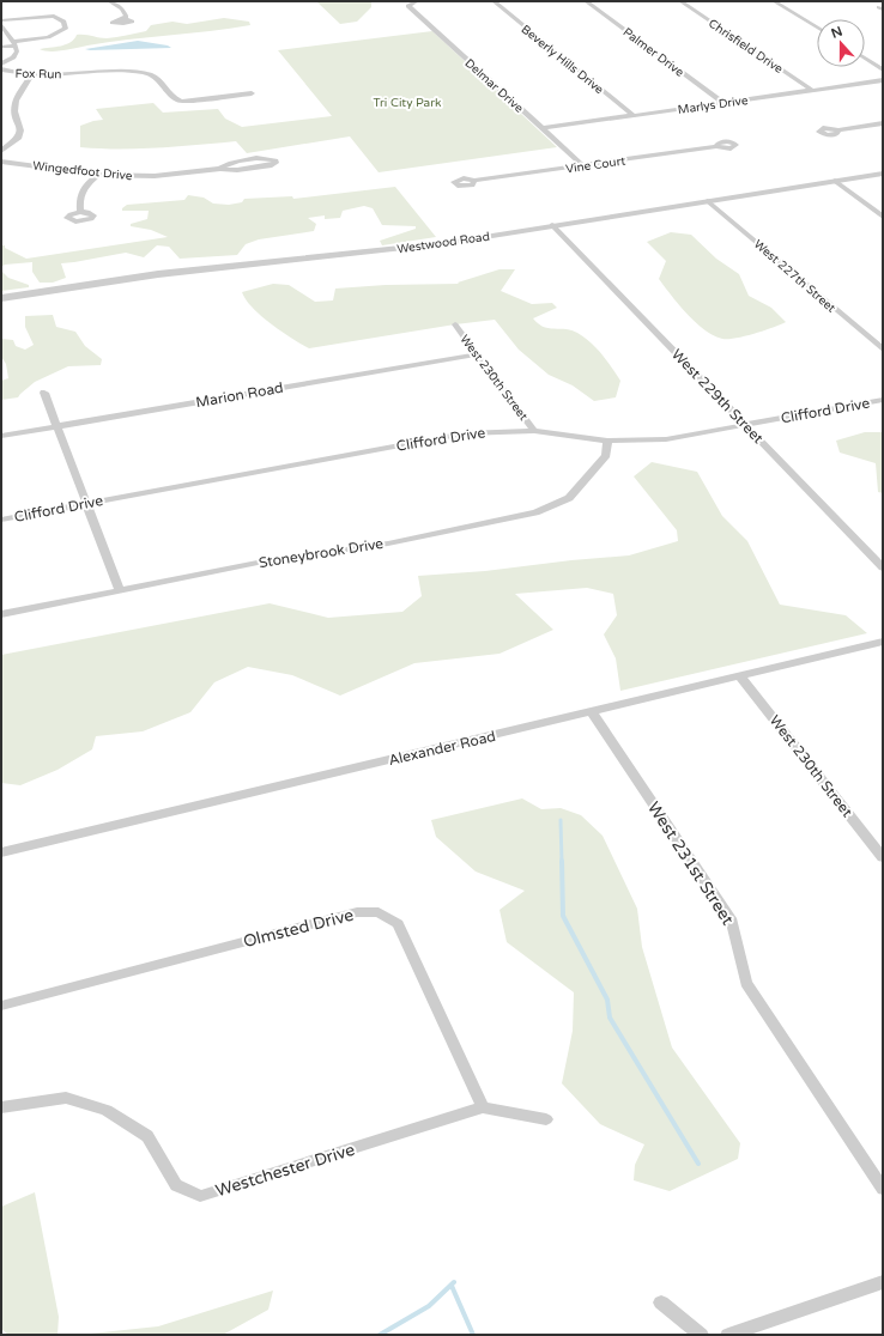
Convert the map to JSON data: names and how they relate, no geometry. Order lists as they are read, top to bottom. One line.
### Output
{"streets":{"street":["Chrisfield Drive","Palmer Drive","Beverly Hills Drive","Fox Run","Delmar Drive","Marlys Drive","Vine Court","Wingedfoot Drive","Westwood Road","West 227th Street","West 230th Street","Marion Road","West 229th Street","Clifford Drive","Stoneybrook Drive","Alexander Road","West 231st Street","Olmsted Drive","Westchester Drive"]},"crossings":[["Chrisfield Drive","Marlys Drive"],["Palmer Drive","Marlys Drive"],["Beverly Hills Drive","Marlys Drive"],["Delmar Drive","Marlys Drive"],["Delmar Drive","Vine Court"],["Westwood Road","West 227th Street"],["Westwood Road","West 229th Street"],["West 230th Street","Marion Road"],["West 230th Street","Clifford Drive"],["West 230th Street","Alexander Road"],["West 229th Street","Clifford Drive"],["Clifford Drive","Stoneybrook Drive"],["Alexander Road","West 231st Street"],["Olmsted Drive","Westchester Drive"]],"parks":["Tri City Park"],"north":"top"}
